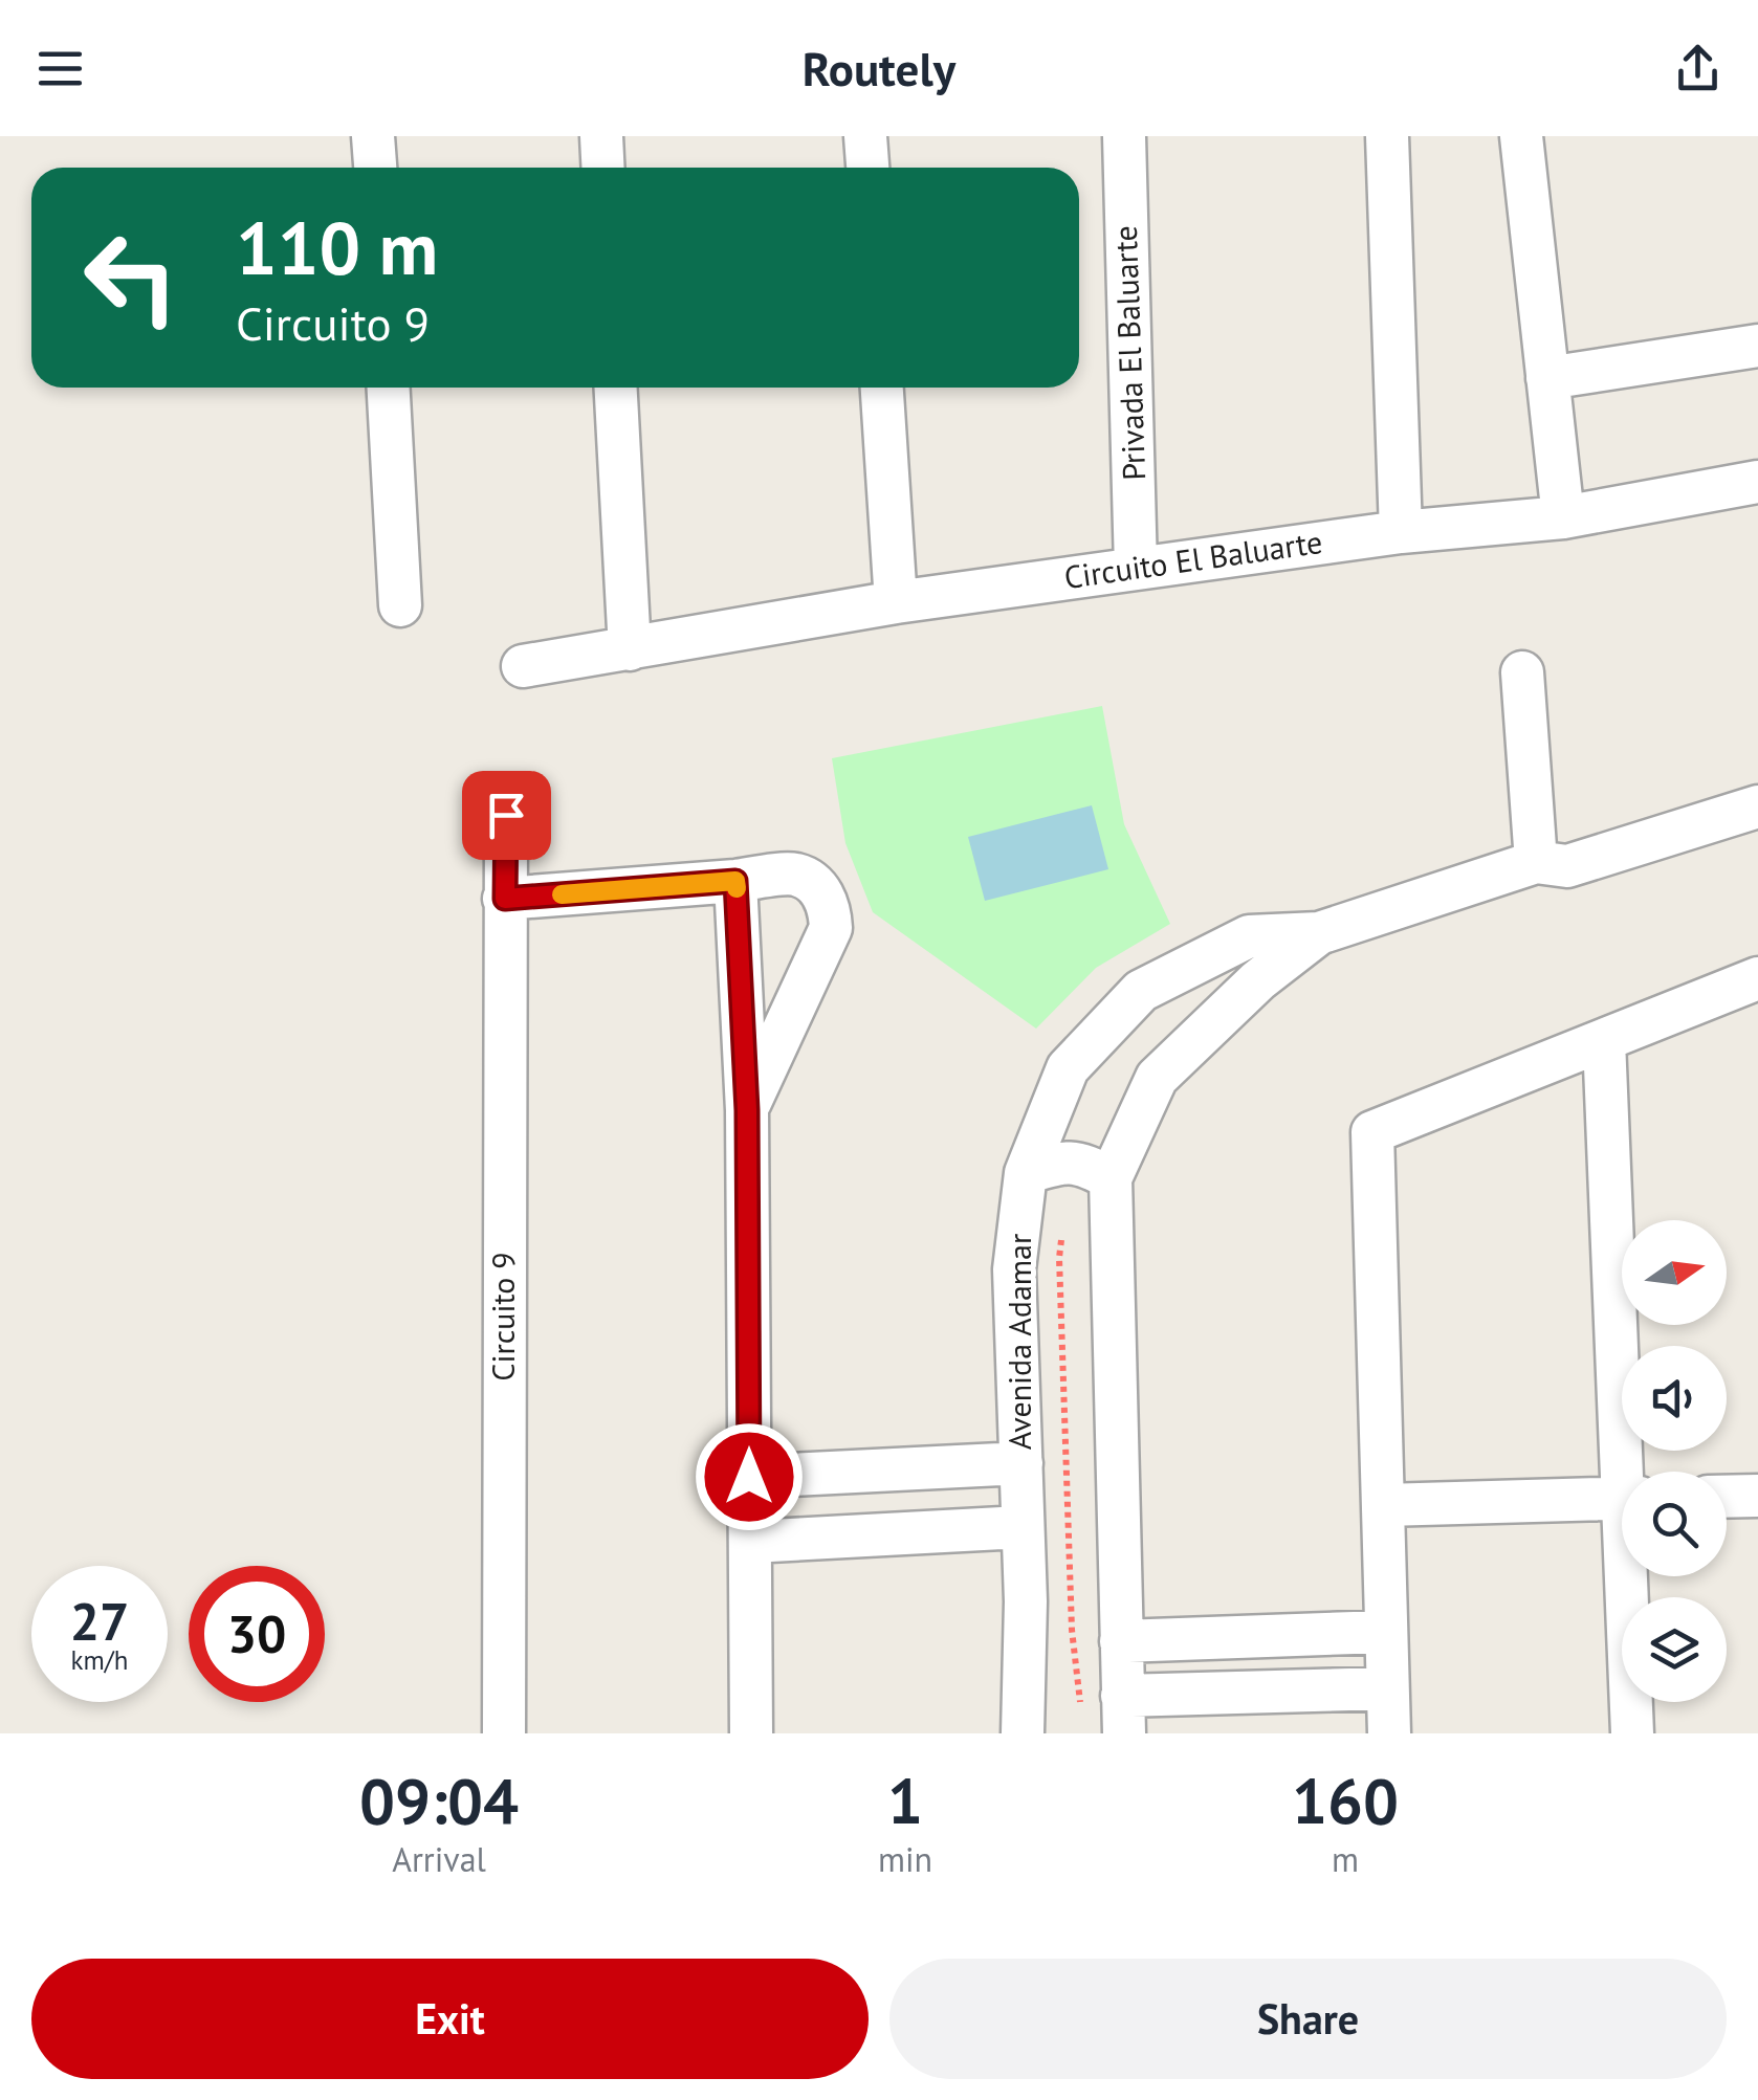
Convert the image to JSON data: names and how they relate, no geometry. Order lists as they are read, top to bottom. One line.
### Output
{"streets":{"street":["Privada El Baluarte","Circuito El Baluarte","Circuito 9","Avenida Adamar"]},"crossings":[["Privada El Baluarte","Circuito El Baluarte"]],"north":"right","page":{"header":"Routely","turn":["110 m","Circuito 9"],"speed":"27 km/h","limit":"30","eta":["09:04","Arrival","1","min","160","m"],"buttons":["Exit","Share"]}}
